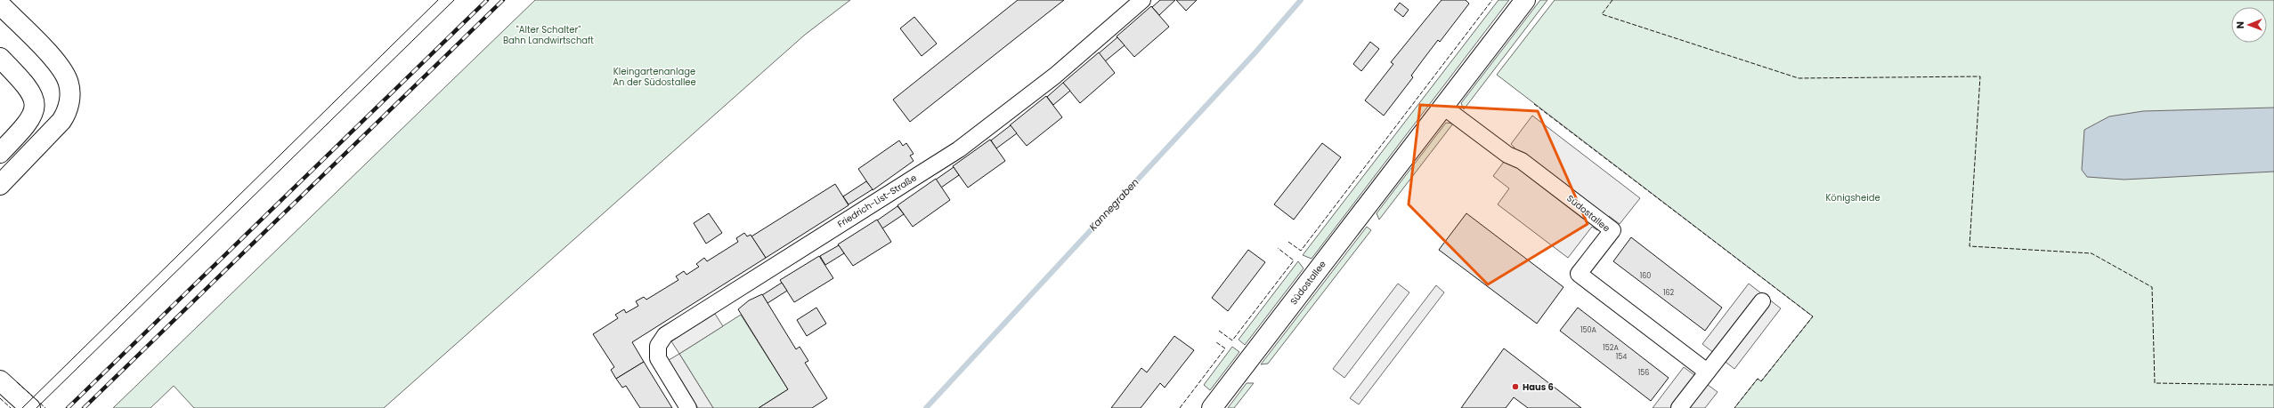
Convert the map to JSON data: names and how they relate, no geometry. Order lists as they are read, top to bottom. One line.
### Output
{"streets":{"street":["Friedrich-List-Straße","Südostallee"]},"water":["Kannegraben"],"parks":["\"Alter Schalter\" Bahn Landwirtschaft","Kleingartenanlage An der Südostallee","Königsheide"],"places":["Haus 6"],"house_numbers":["160","162","150A","152A","154","156"],"north":"left"}
